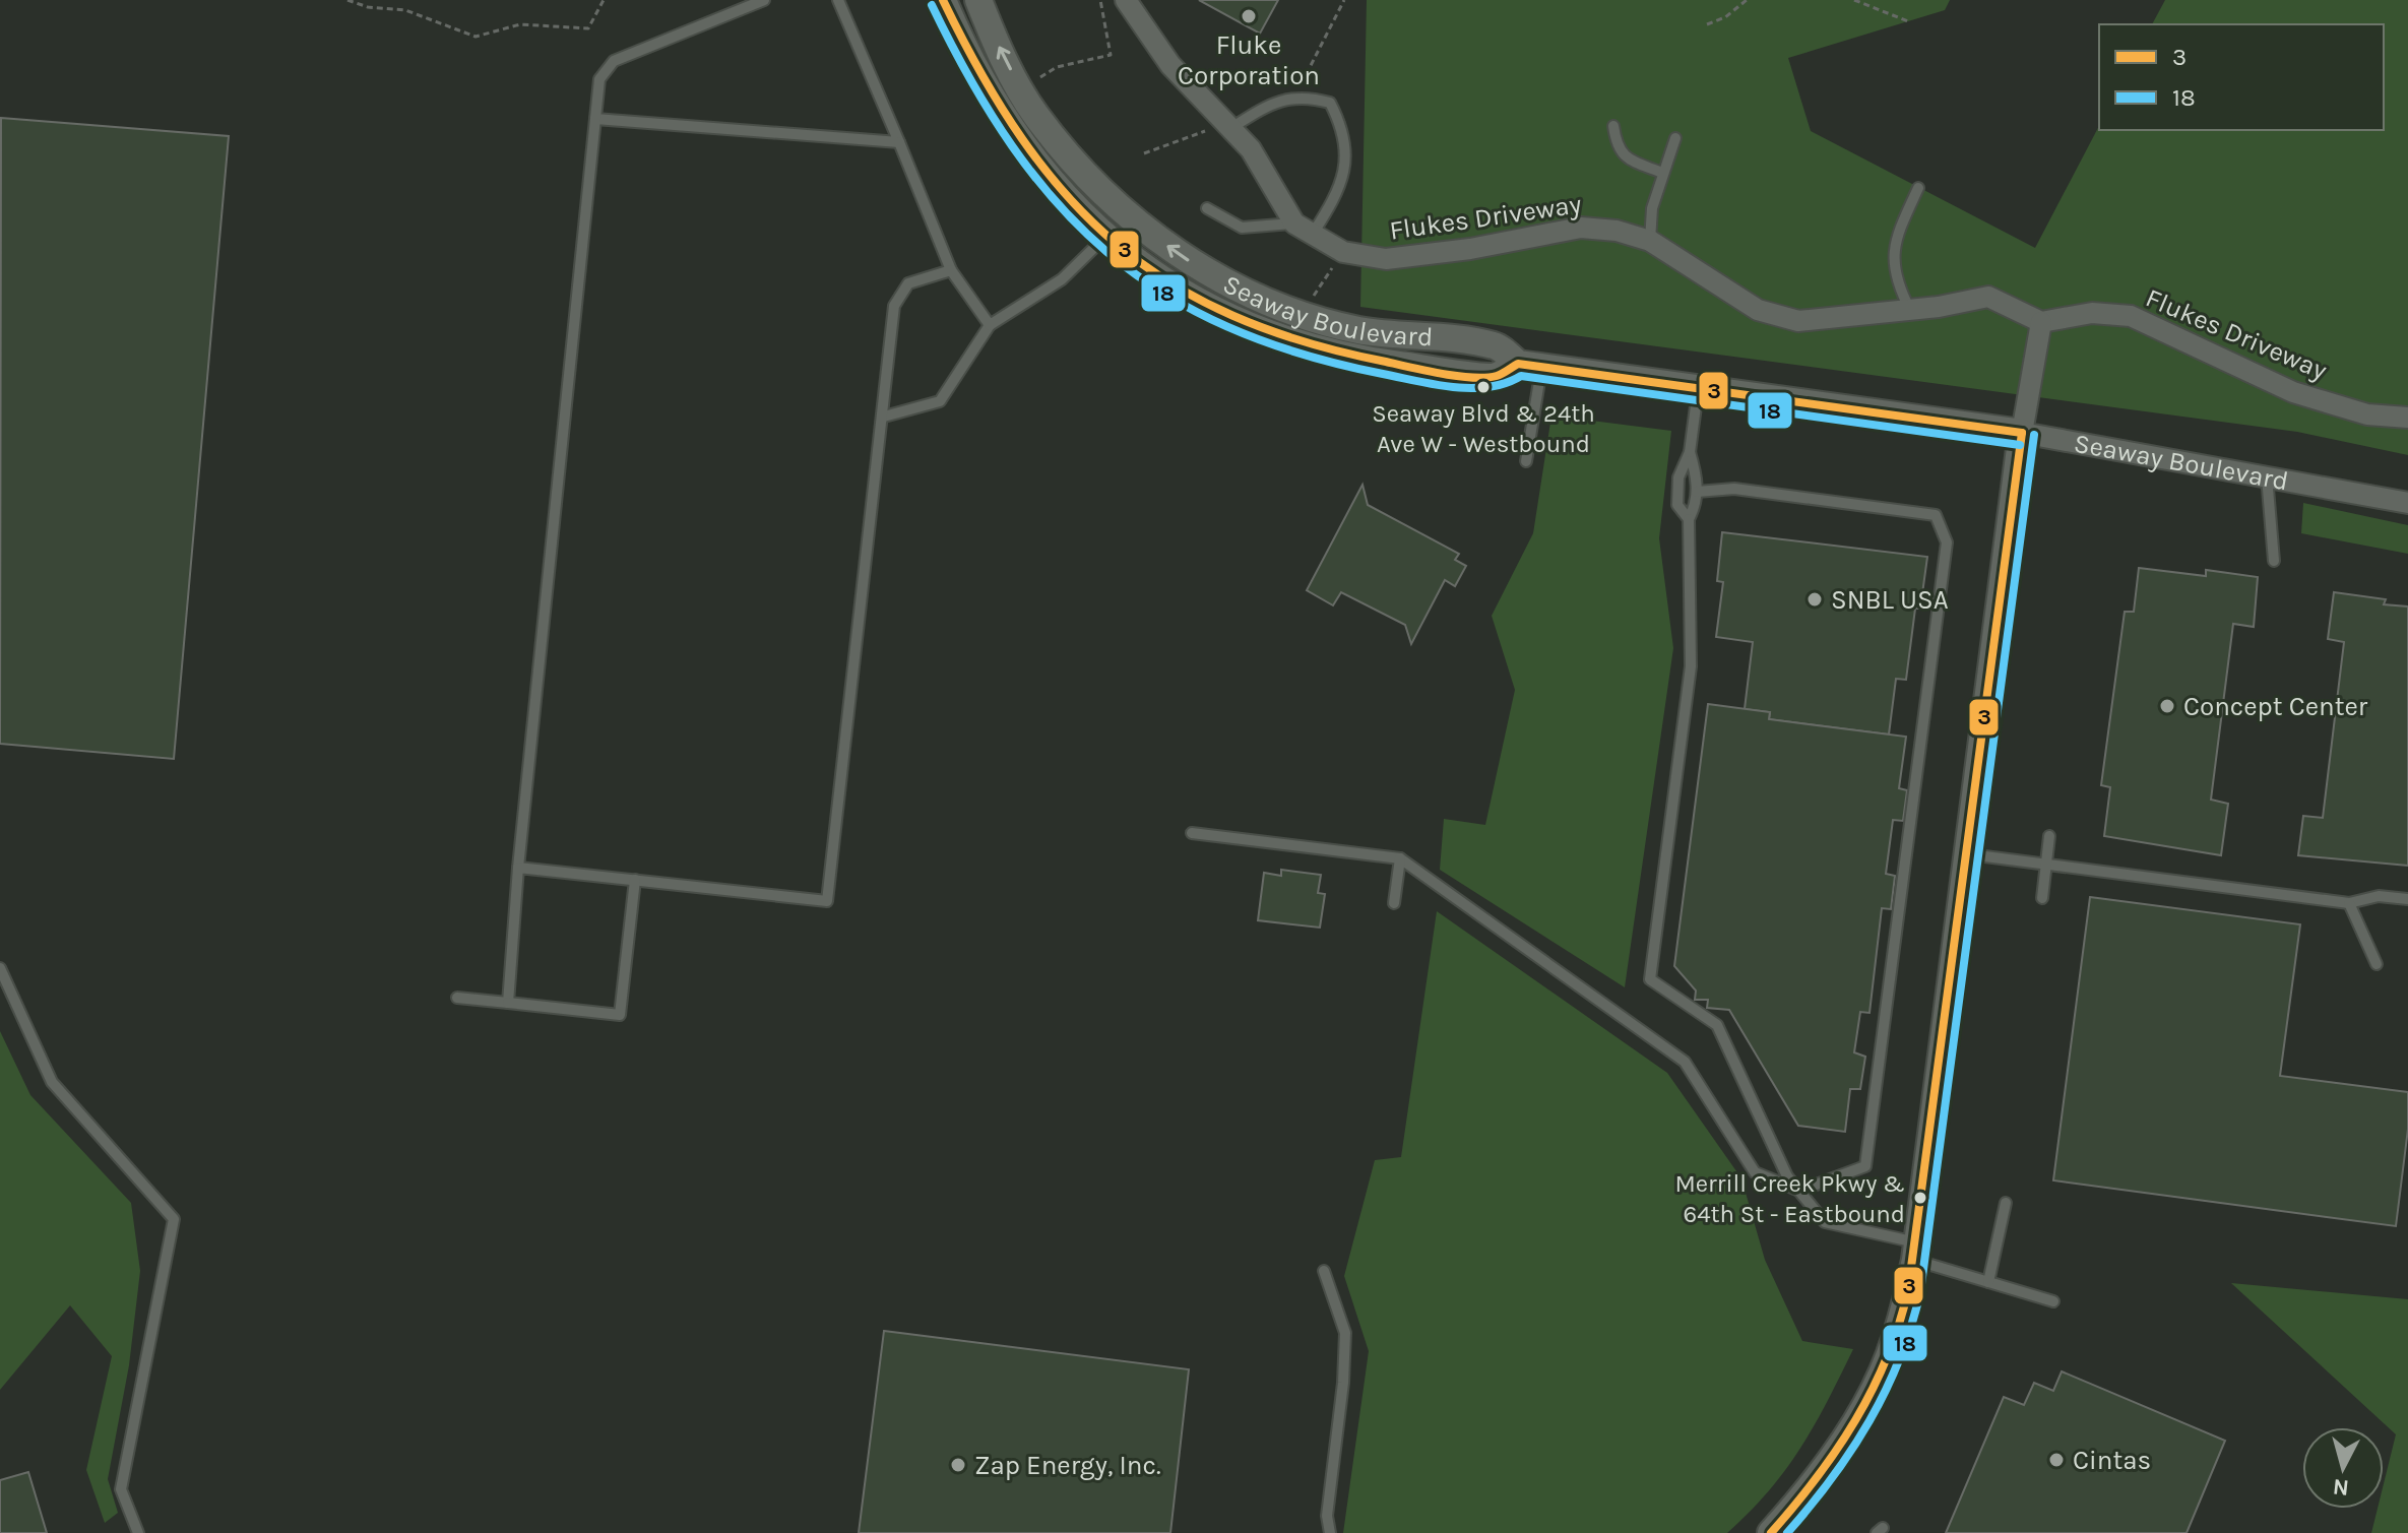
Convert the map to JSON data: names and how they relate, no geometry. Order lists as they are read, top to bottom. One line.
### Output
{"streets":{"street":["Flukes Driveway","Seaway Boulevard"]},"places":["Fluke Corporation","Seaway Blvd & 24th Ave W - Westbound","SNBL USA","Concept Center","Merrill Creek Pkwy & 64th St - Eastbound","Cintas","Zap Energy, Inc."],"lines":["transit line 3","transit line 18"],"legend":["3","18"],"north":"bottom"}
